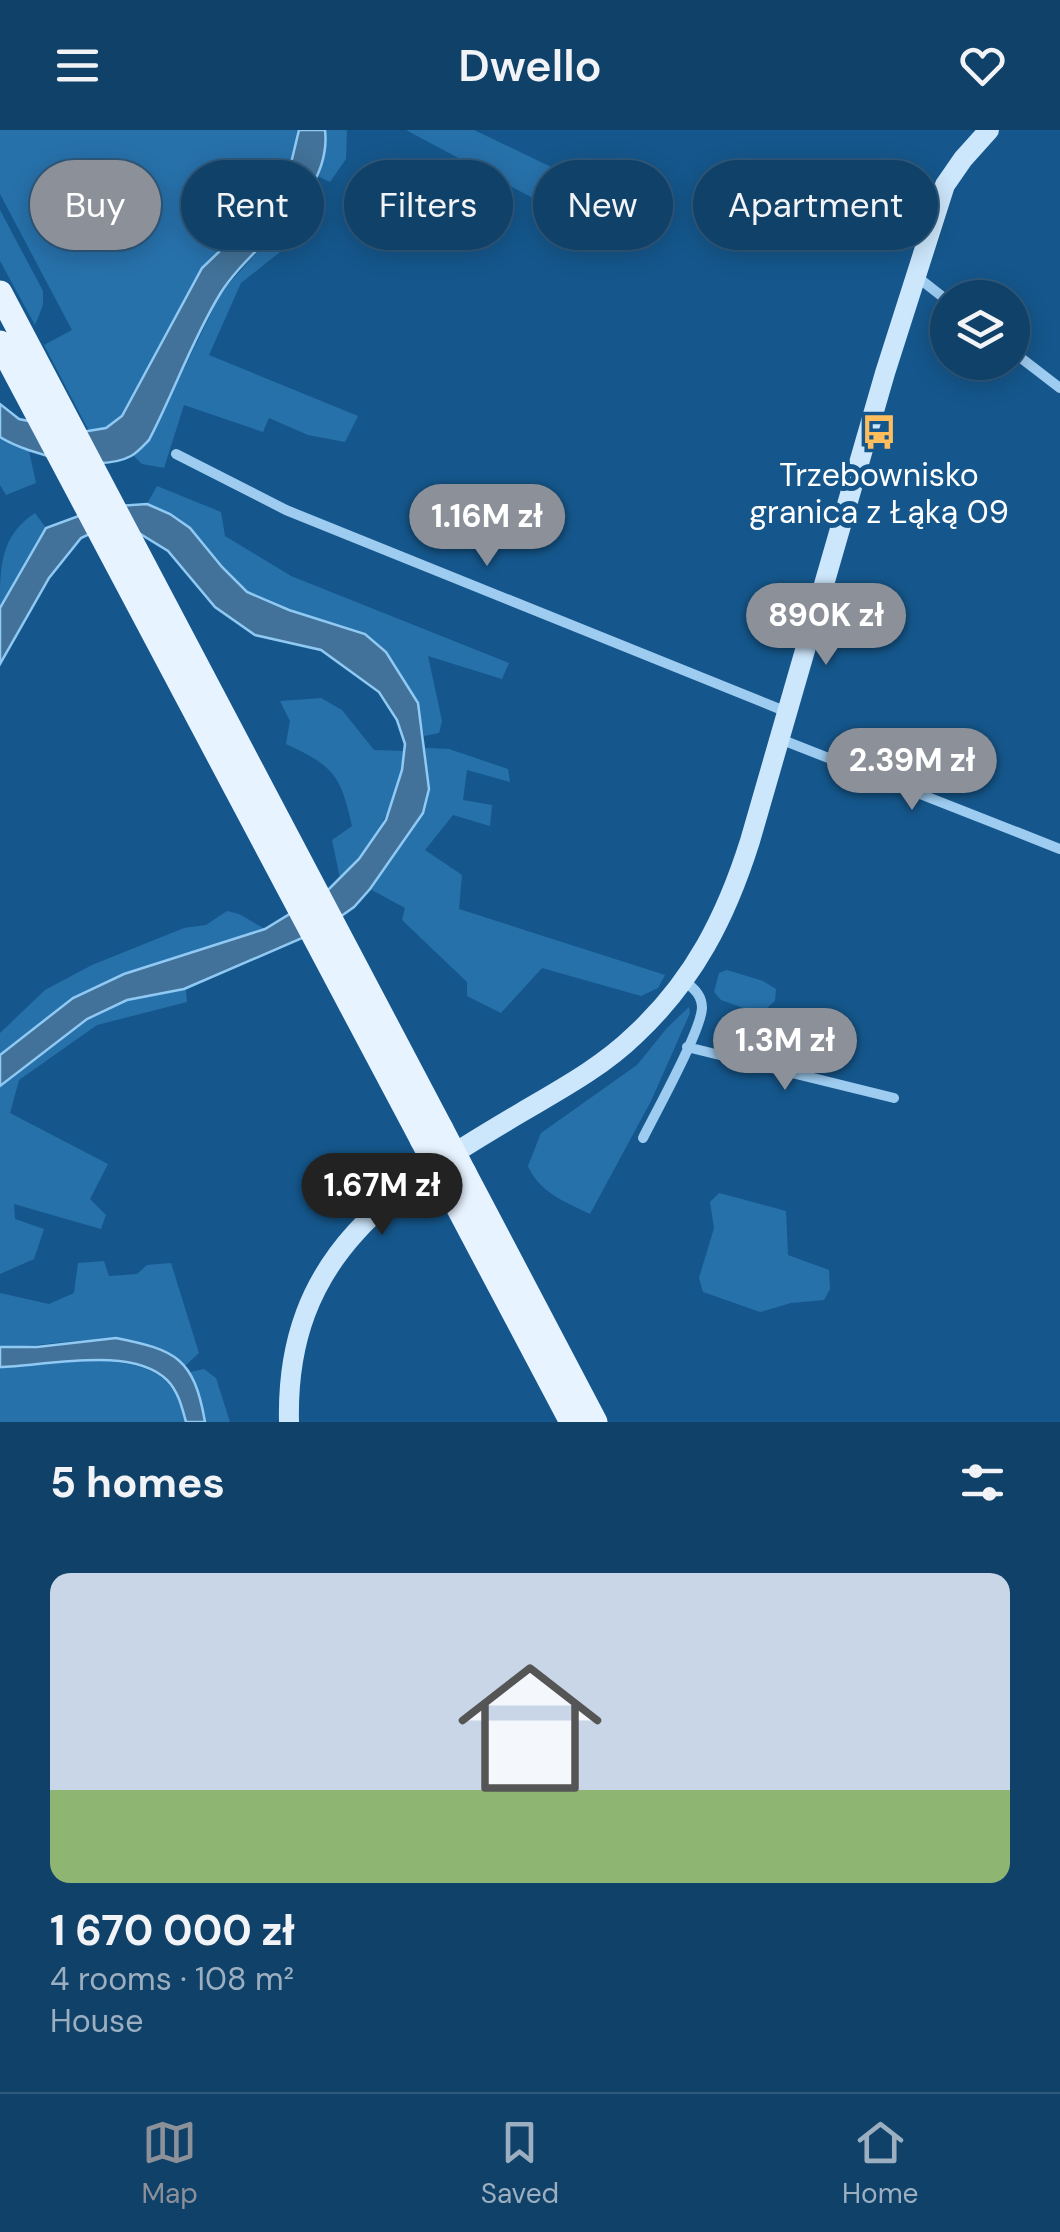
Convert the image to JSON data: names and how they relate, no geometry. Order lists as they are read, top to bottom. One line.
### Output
{"places":{"bus stop":["Trzebownisko granica z Łąką 09"]},"page":{"header":"Dwello","chip":["Buy","Rent","Filters","New","Apartment"],"price":["1.16M zł","890K zł","2.39M zł","1.3M zł","1.67M zł"],"heading":"5 homes","list":[{"name":"1 670 000 zł","note":"4 rooms · 108 m² · House"}],"tabs":["Map","Saved","Home"]}}
